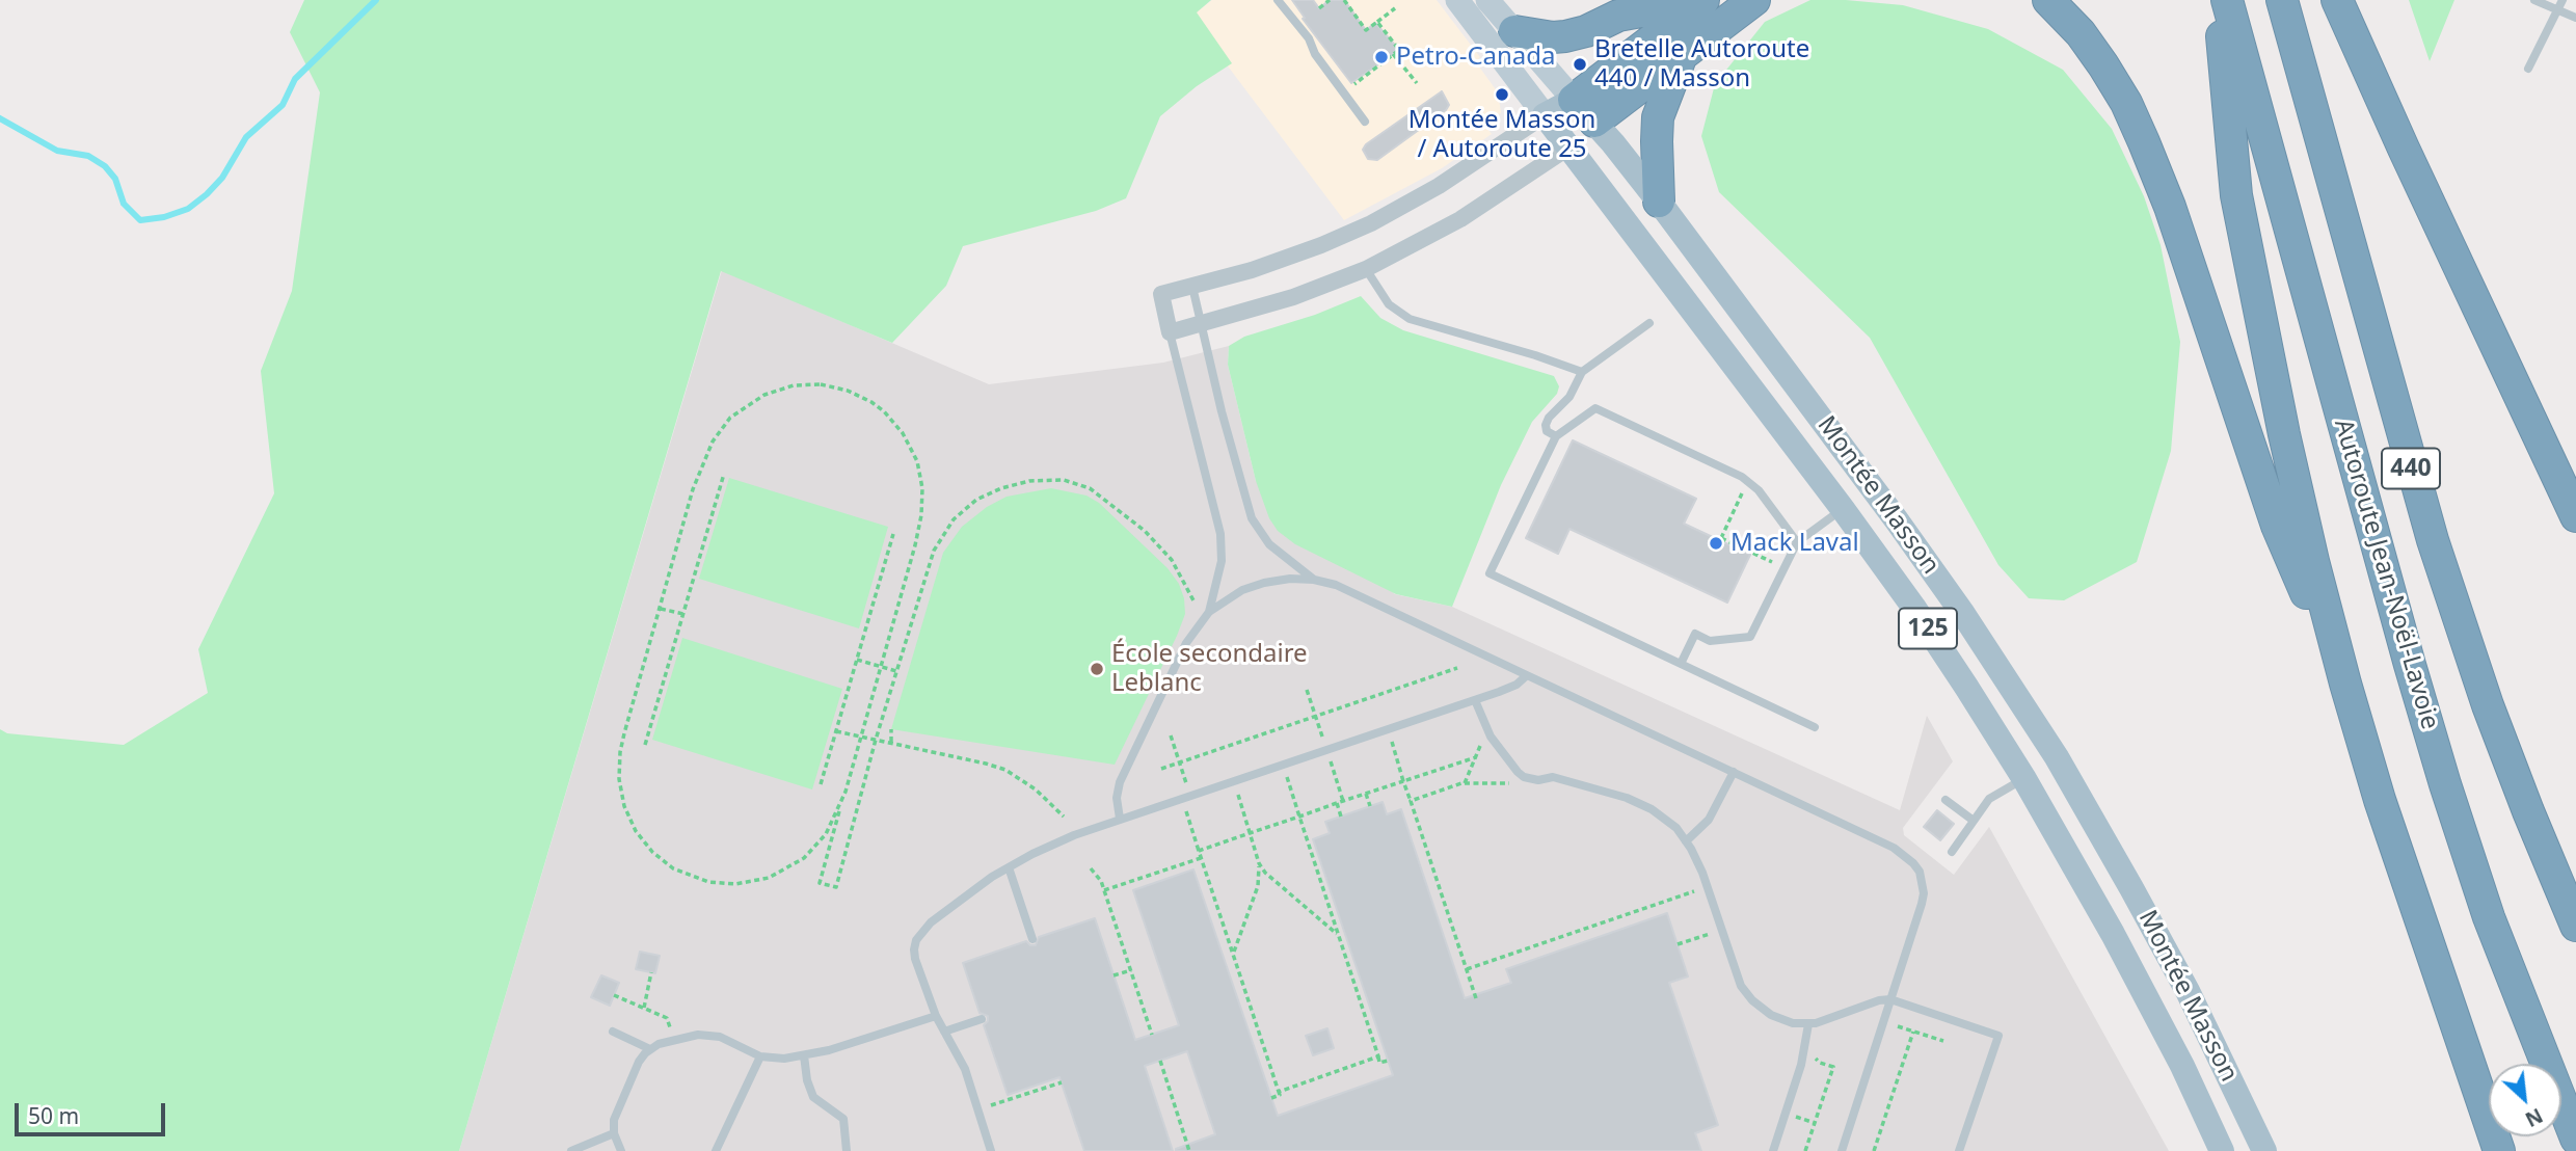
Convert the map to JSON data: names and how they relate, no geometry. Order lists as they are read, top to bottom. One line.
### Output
{"streets":{"highway":["440","Autoroute Jean-Noël-Lavoie"],"main road":["Montée Masson","125"]},"places":["Petro-Canada","Bretelle Autoroute 440 / Masson","Montée Masson / Autoroute 25","Mack Laval","École secondaire Leblanc"],"scale_bar":"50 m","north":"bottom right"}
